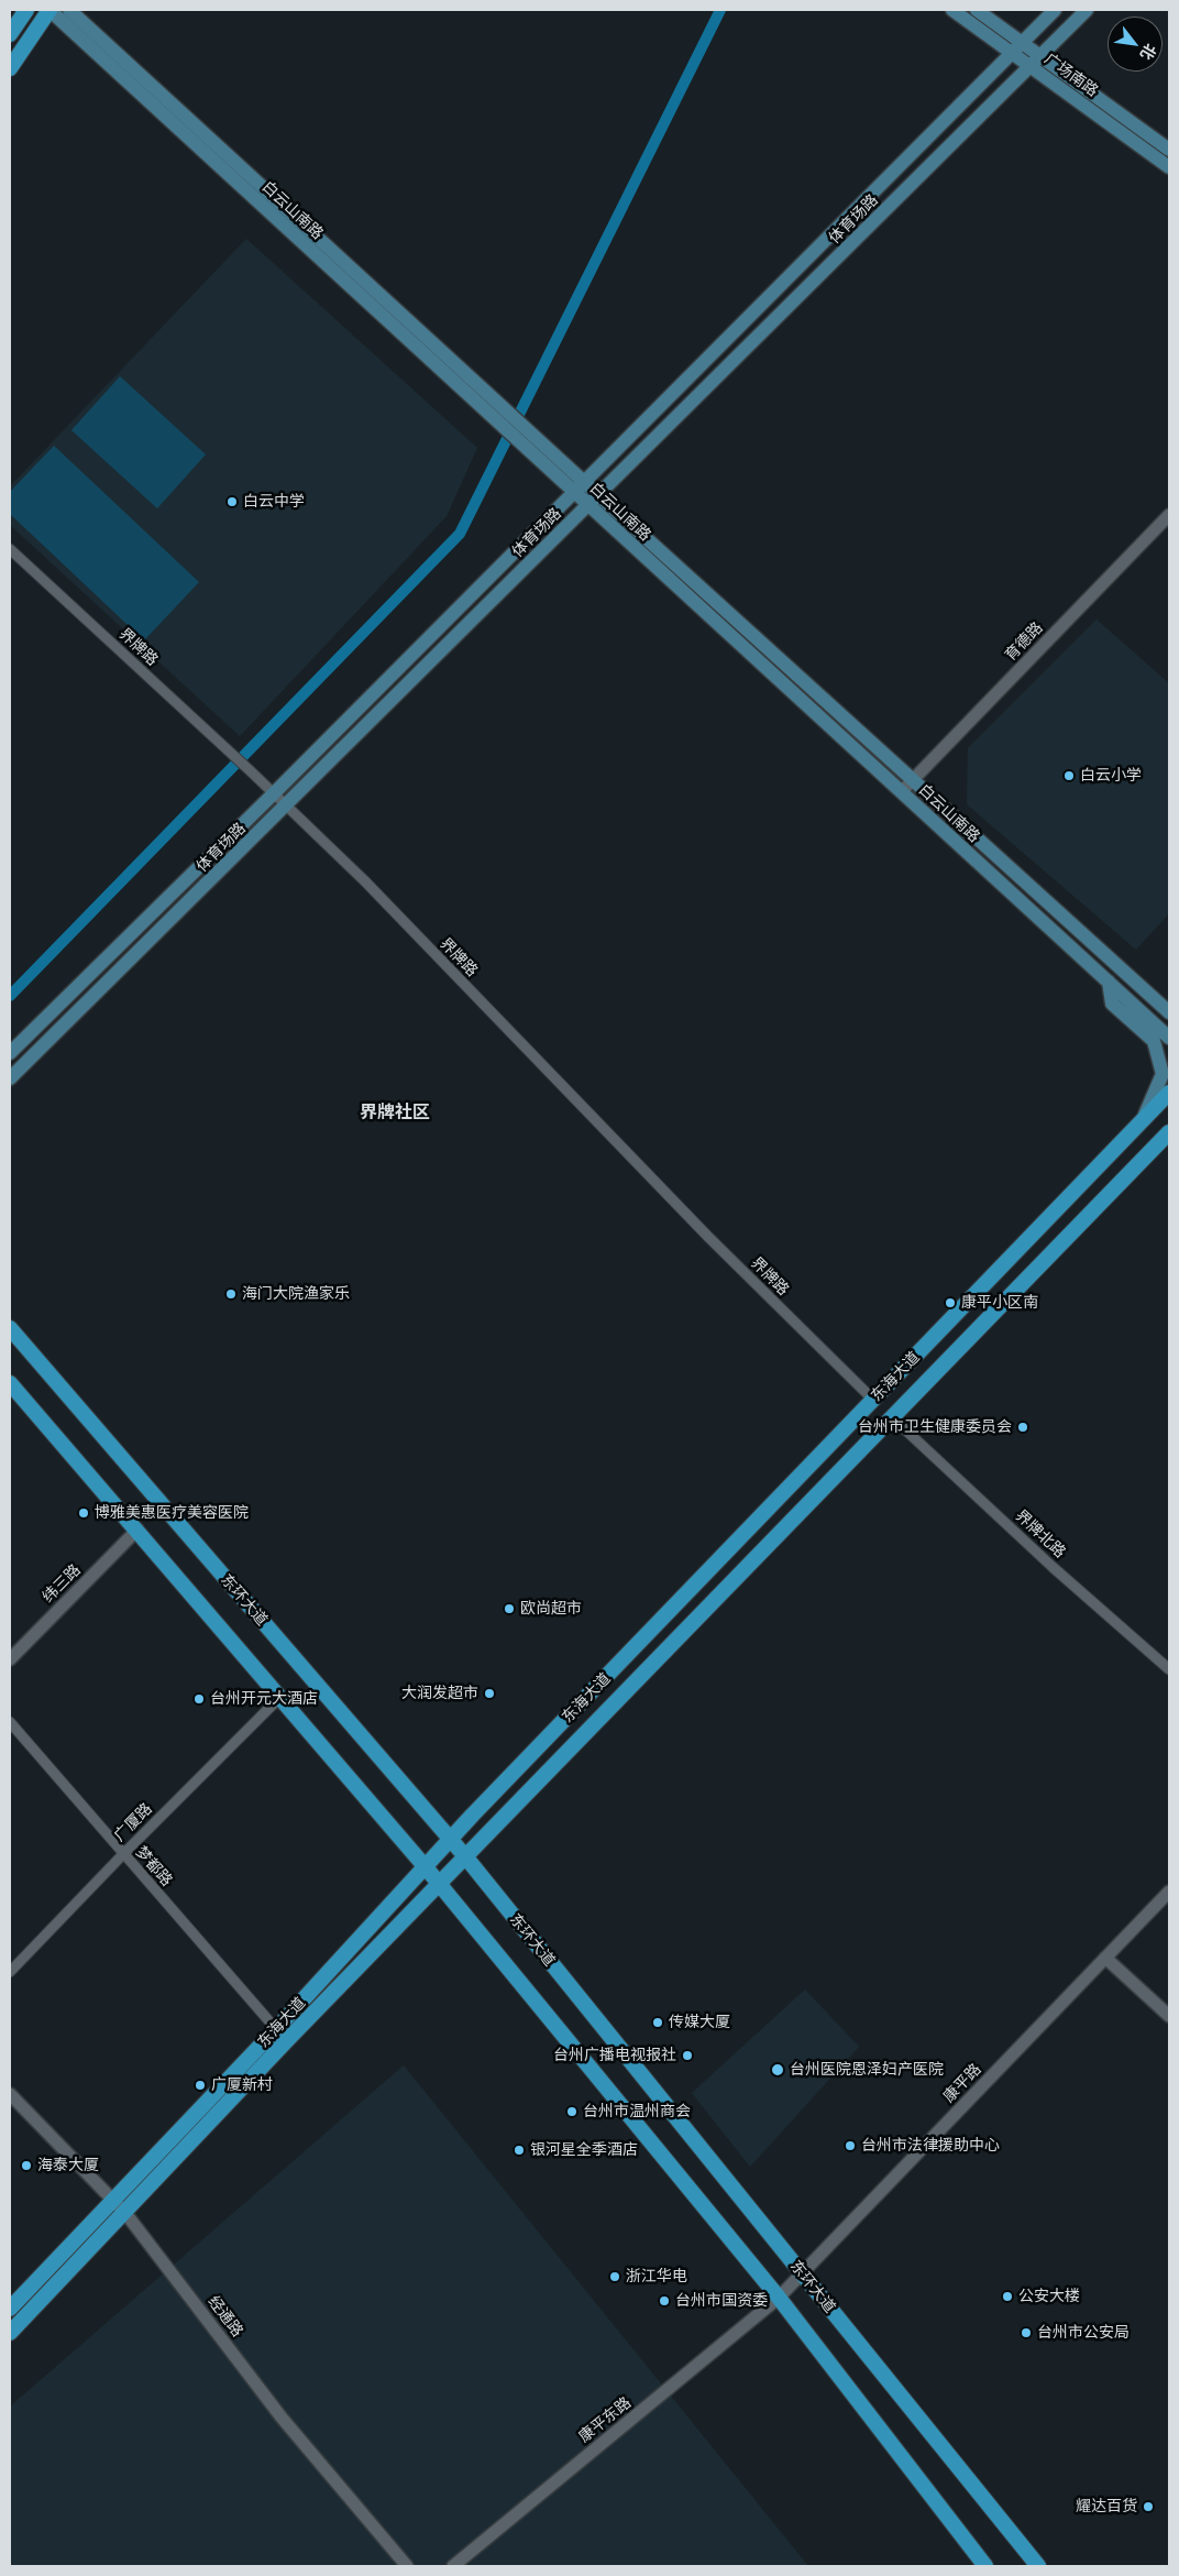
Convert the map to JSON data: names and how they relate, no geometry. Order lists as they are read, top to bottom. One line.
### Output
{"streets":{"main road":["广场南路","白云山南路","体育场路","东海大道","东环大道"],"street":["育德路","界牌路","界牌北路","纬三路","广厦路","梦都路","康平路","经通路","康平东路"]},"crossings":[["广场南路","体育场路"],["白云山南路","体育场路"],["白云山南路","育德路"],["体育场路","界牌路"],["界牌路","东海大道"],["东海大道","界牌北路"],["东海大道","东环大道"],["东海大道","梦都路"],["东海大道","经通路"],["东环大道","康平路"],["广厦路","梦都路"],["康平路","康平东路"]],"districts":["界牌社区"],"places":["白云中学","白云小学","海门大院渔家乐","康平小区南","台州市卫生健康委员会","博雅美惠医疗美容医院","欧尚超市","大润发超市","台州开元大酒店","传媒大厦","台州广播电视报社","台州医院恩泽妇产医院","广厦新村","台州市温州商会","台州市法律援助中心","银河星全季酒店","海泰大厦","浙江华电","公安大楼","台州市国资委","台州市公安局","耀达百货"],"north":"bottom right"}
